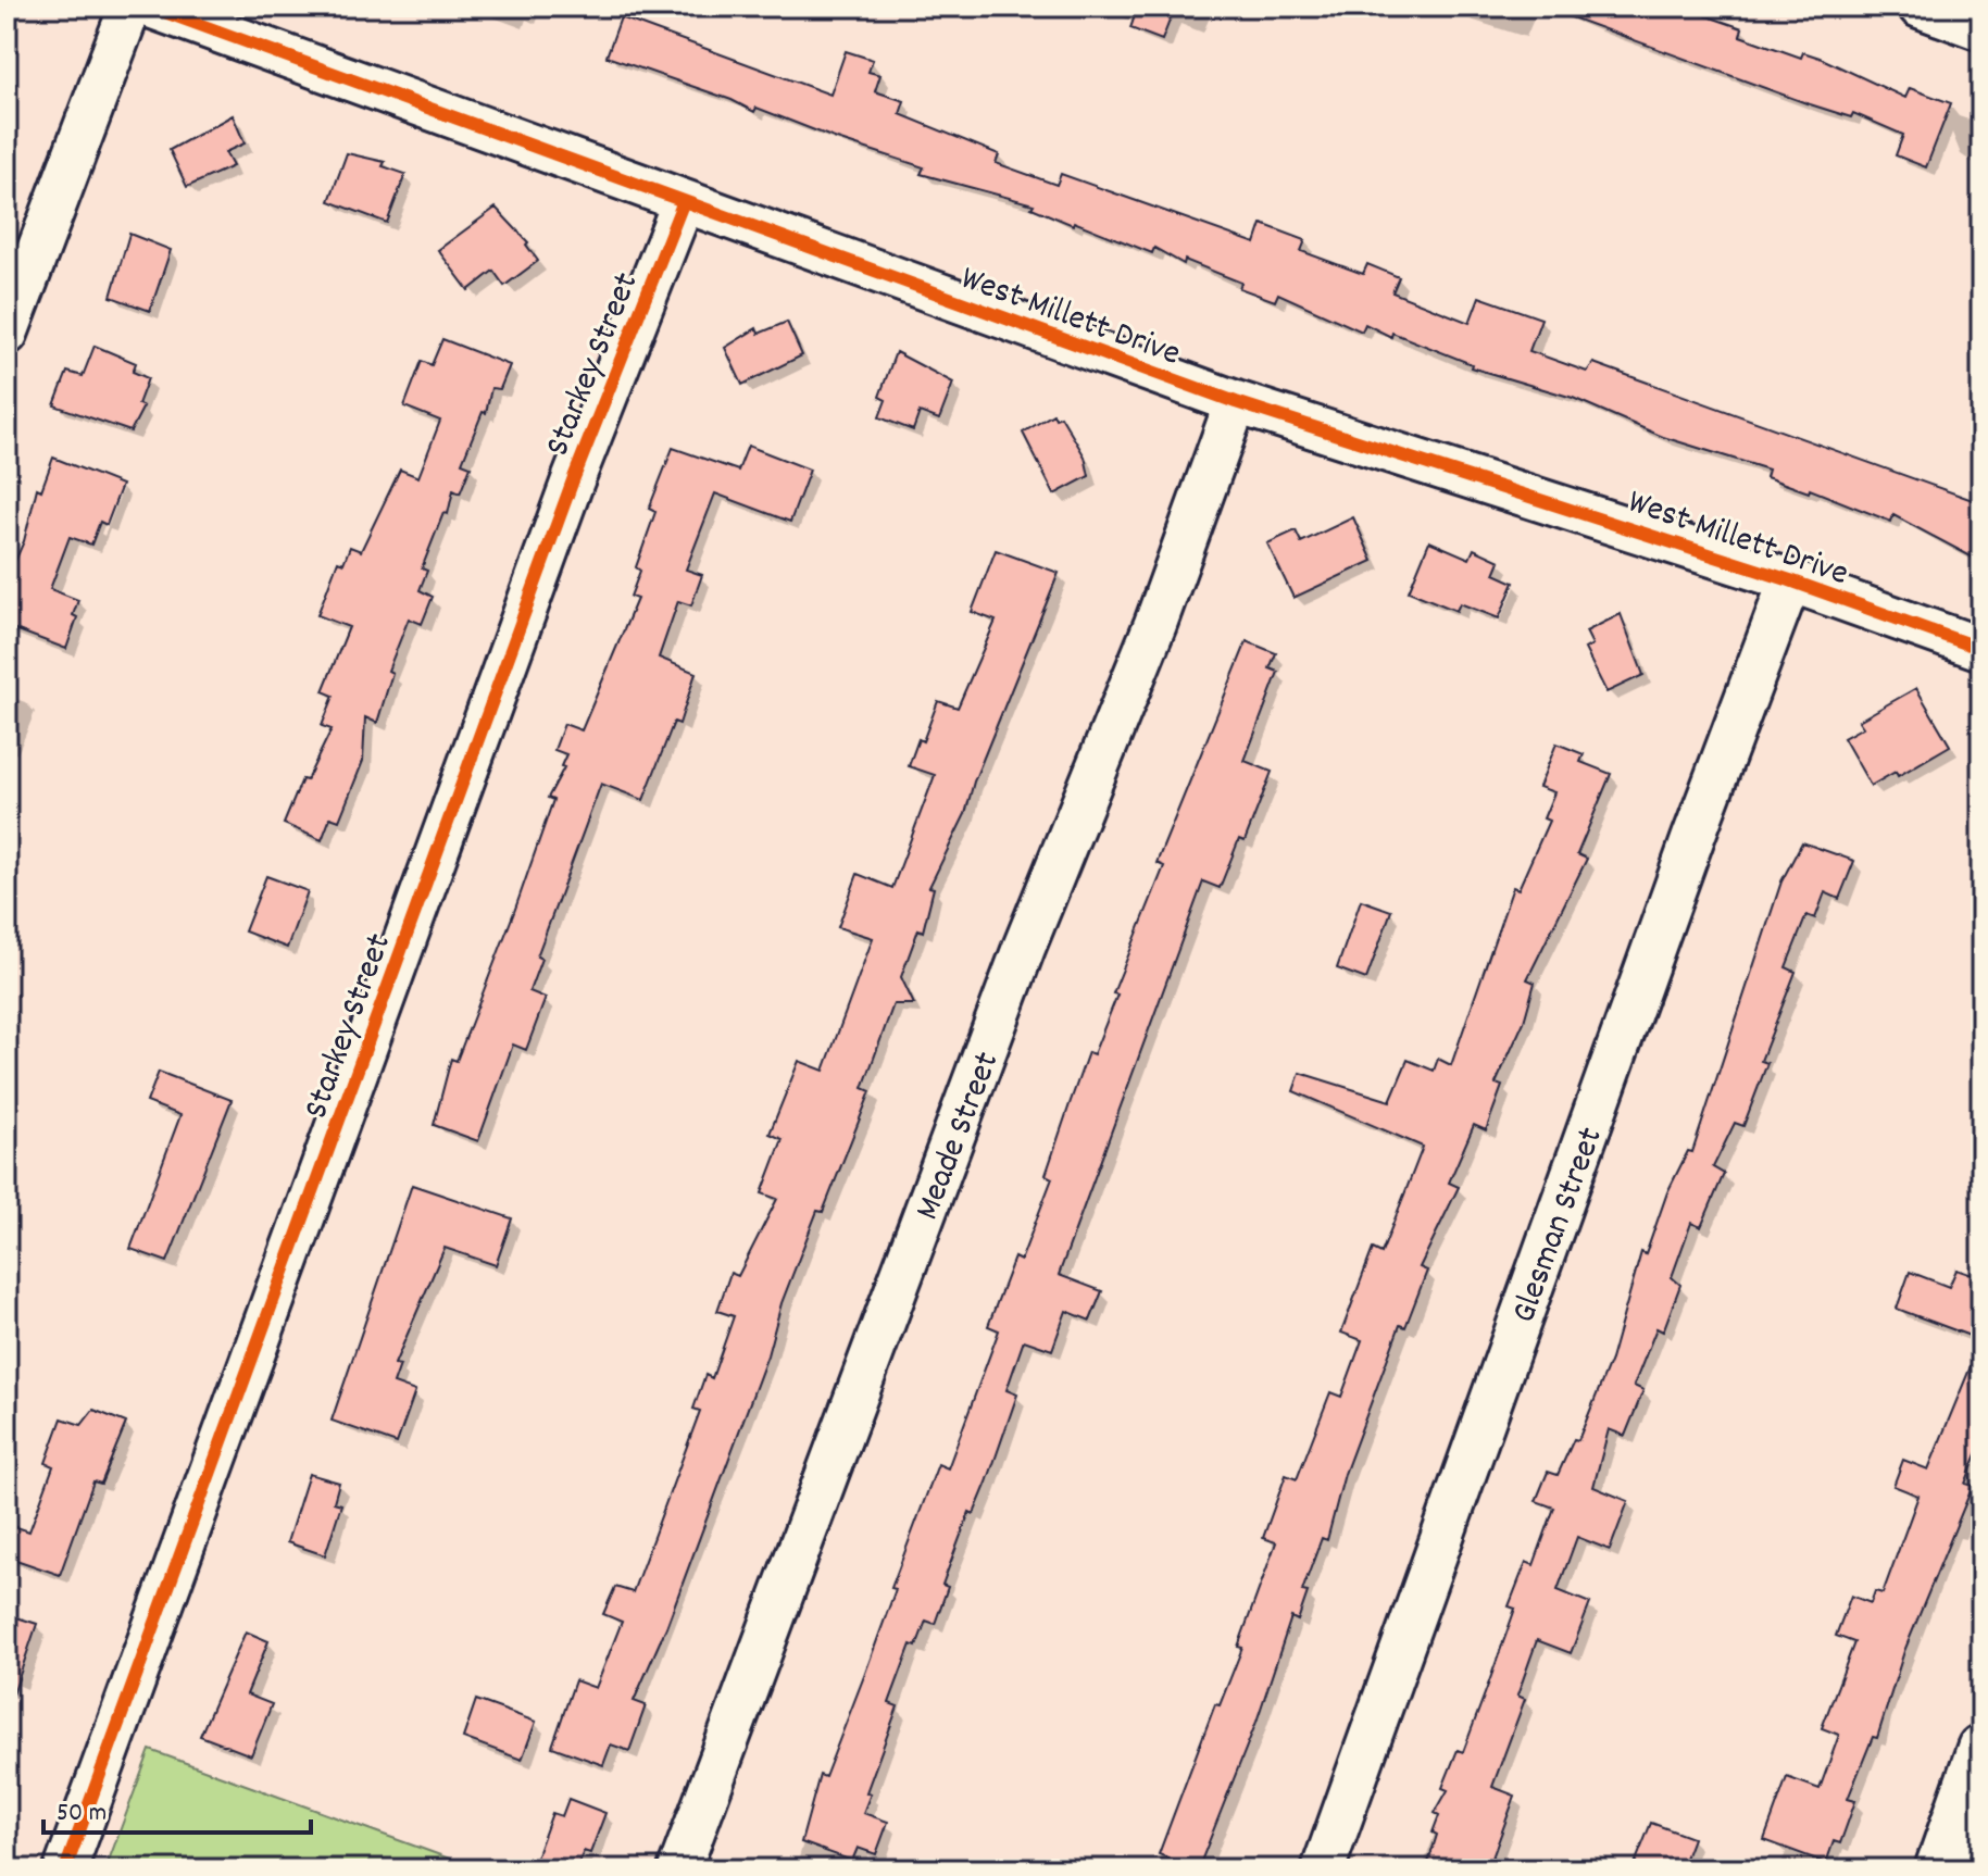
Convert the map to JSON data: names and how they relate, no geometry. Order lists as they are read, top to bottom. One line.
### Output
{"streets":{"street":["West Millett Drive","Starkey Street","Meade Street","Glesman Street"]},"crossings":[["West Millett Drive","Starkey Street"],["West Millett Drive","Meade Street"],["West Millett Drive","Glesman Street"]],"scale_bar":"50 m"}
